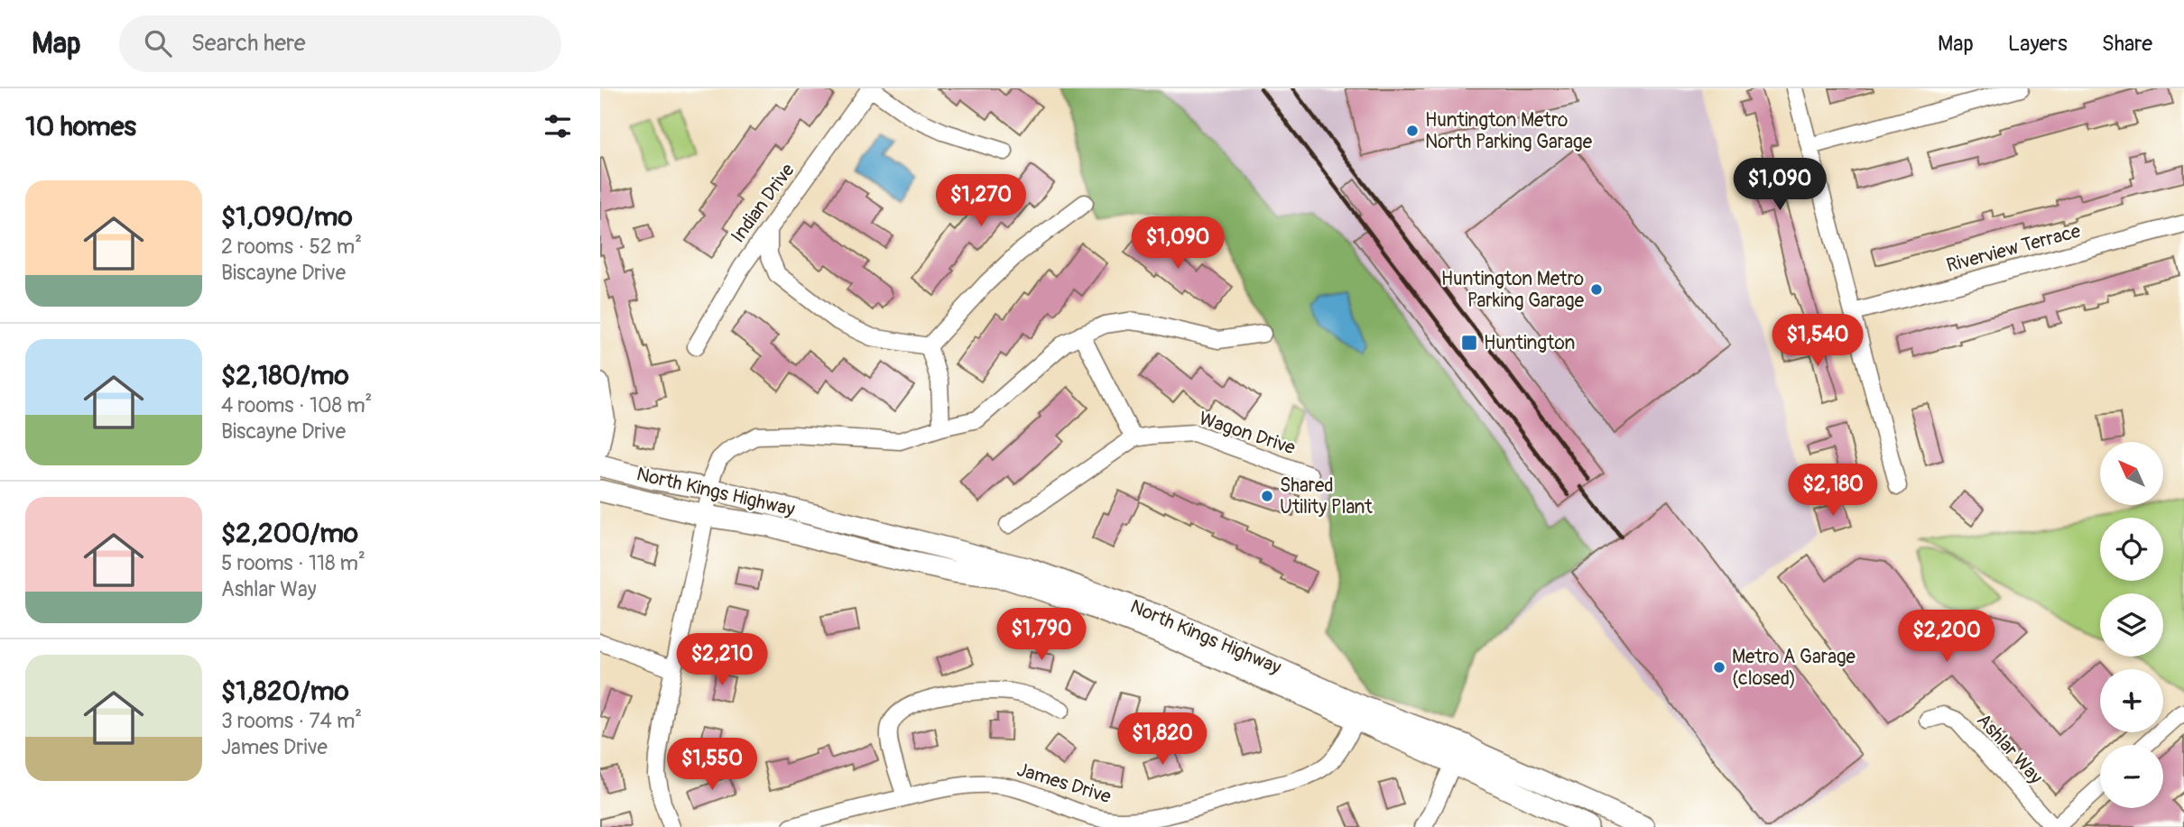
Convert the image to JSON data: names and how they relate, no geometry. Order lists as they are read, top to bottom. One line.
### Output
{"streets":{"main road":["North Kings Highway"],"street":["Indian Drive","Riverview Terrace","Wagon Drive","Ashlar Way","James Drive"]},"crossings":[["North Kings Highway","James Drive"]],"places":{"other":["Huntington Metro North Parking Garage","Huntington Metro Parking Garage","Shared Utility Plant","Metro A Garage (closed)"],"transit":["Huntington"]},"north":"top left","page":{"header":"Map","search":"Search here","nav":["Map","Layers","Share"],"heading":"10 homes","price":["$1,090","$1,270","$1,090","$1,540","$2,180","$1,790","$2,200","$2,210","$1,820","$1,550"],"list":[{"name":"$1,090/mo","note":"2 rooms · 52 m² · Biscayne Drive"},{"name":"$2,180/mo","note":"4 rooms · 108 m² · Biscayne Drive"},{"name":"$2,200/mo","note":"5 rooms · 118 m² · Ashlar Way"},{"name":"$1,820/mo","note":"3 rooms · 74 m² · James Drive"}],"map_buttons":["+","−"]}}
